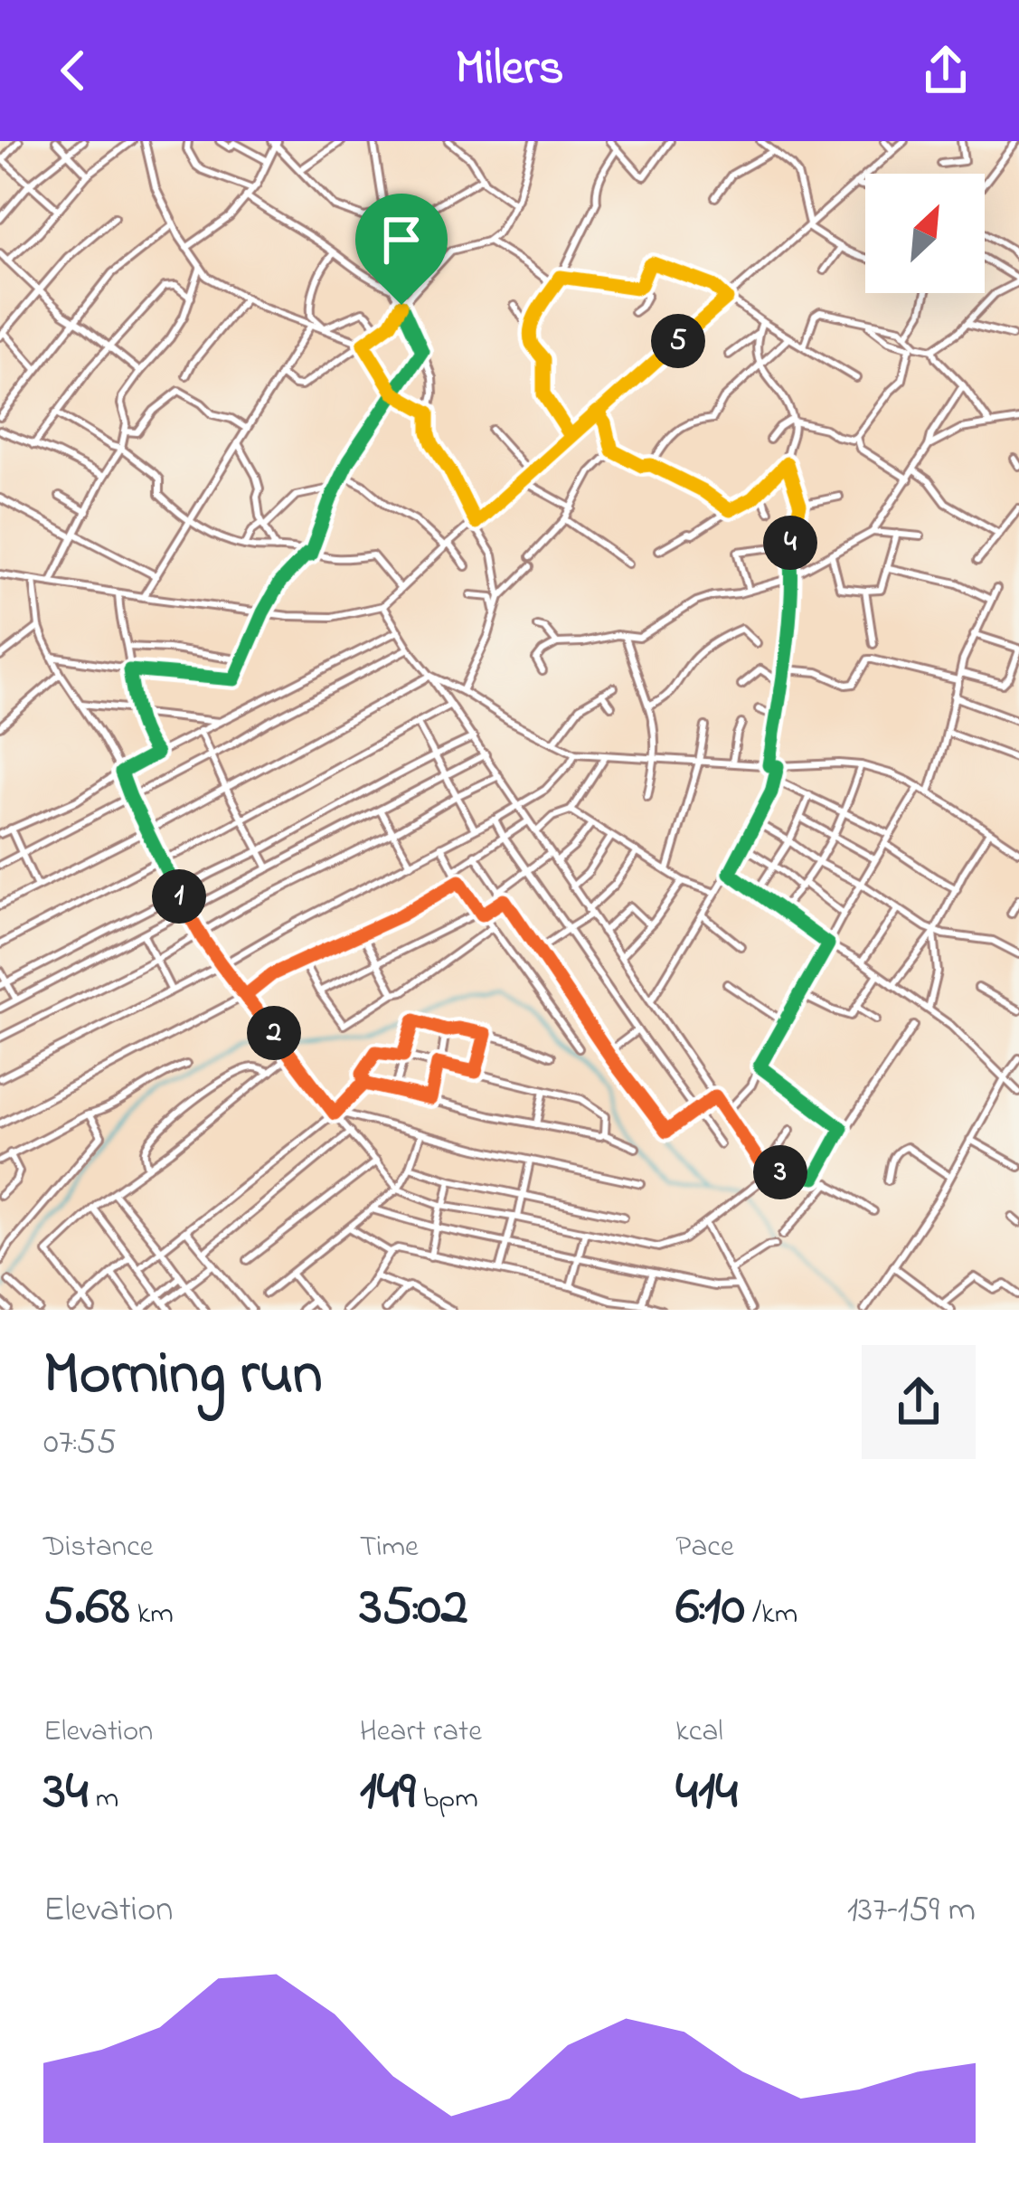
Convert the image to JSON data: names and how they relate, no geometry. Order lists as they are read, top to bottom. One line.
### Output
{"north":"top right","page":{"header":"Milers","pins":["5","4","1","2","3"],"heading":["Morning run","07:55"],"stats":[["Distance","5.68 km"],["Time","35:02"],["Pace","6:10 /km"],["Elevation","34 m"],["Heart rate","149 bpm"],["kcal","414"]],"chart":["Elevation","137–159 m"]}}
